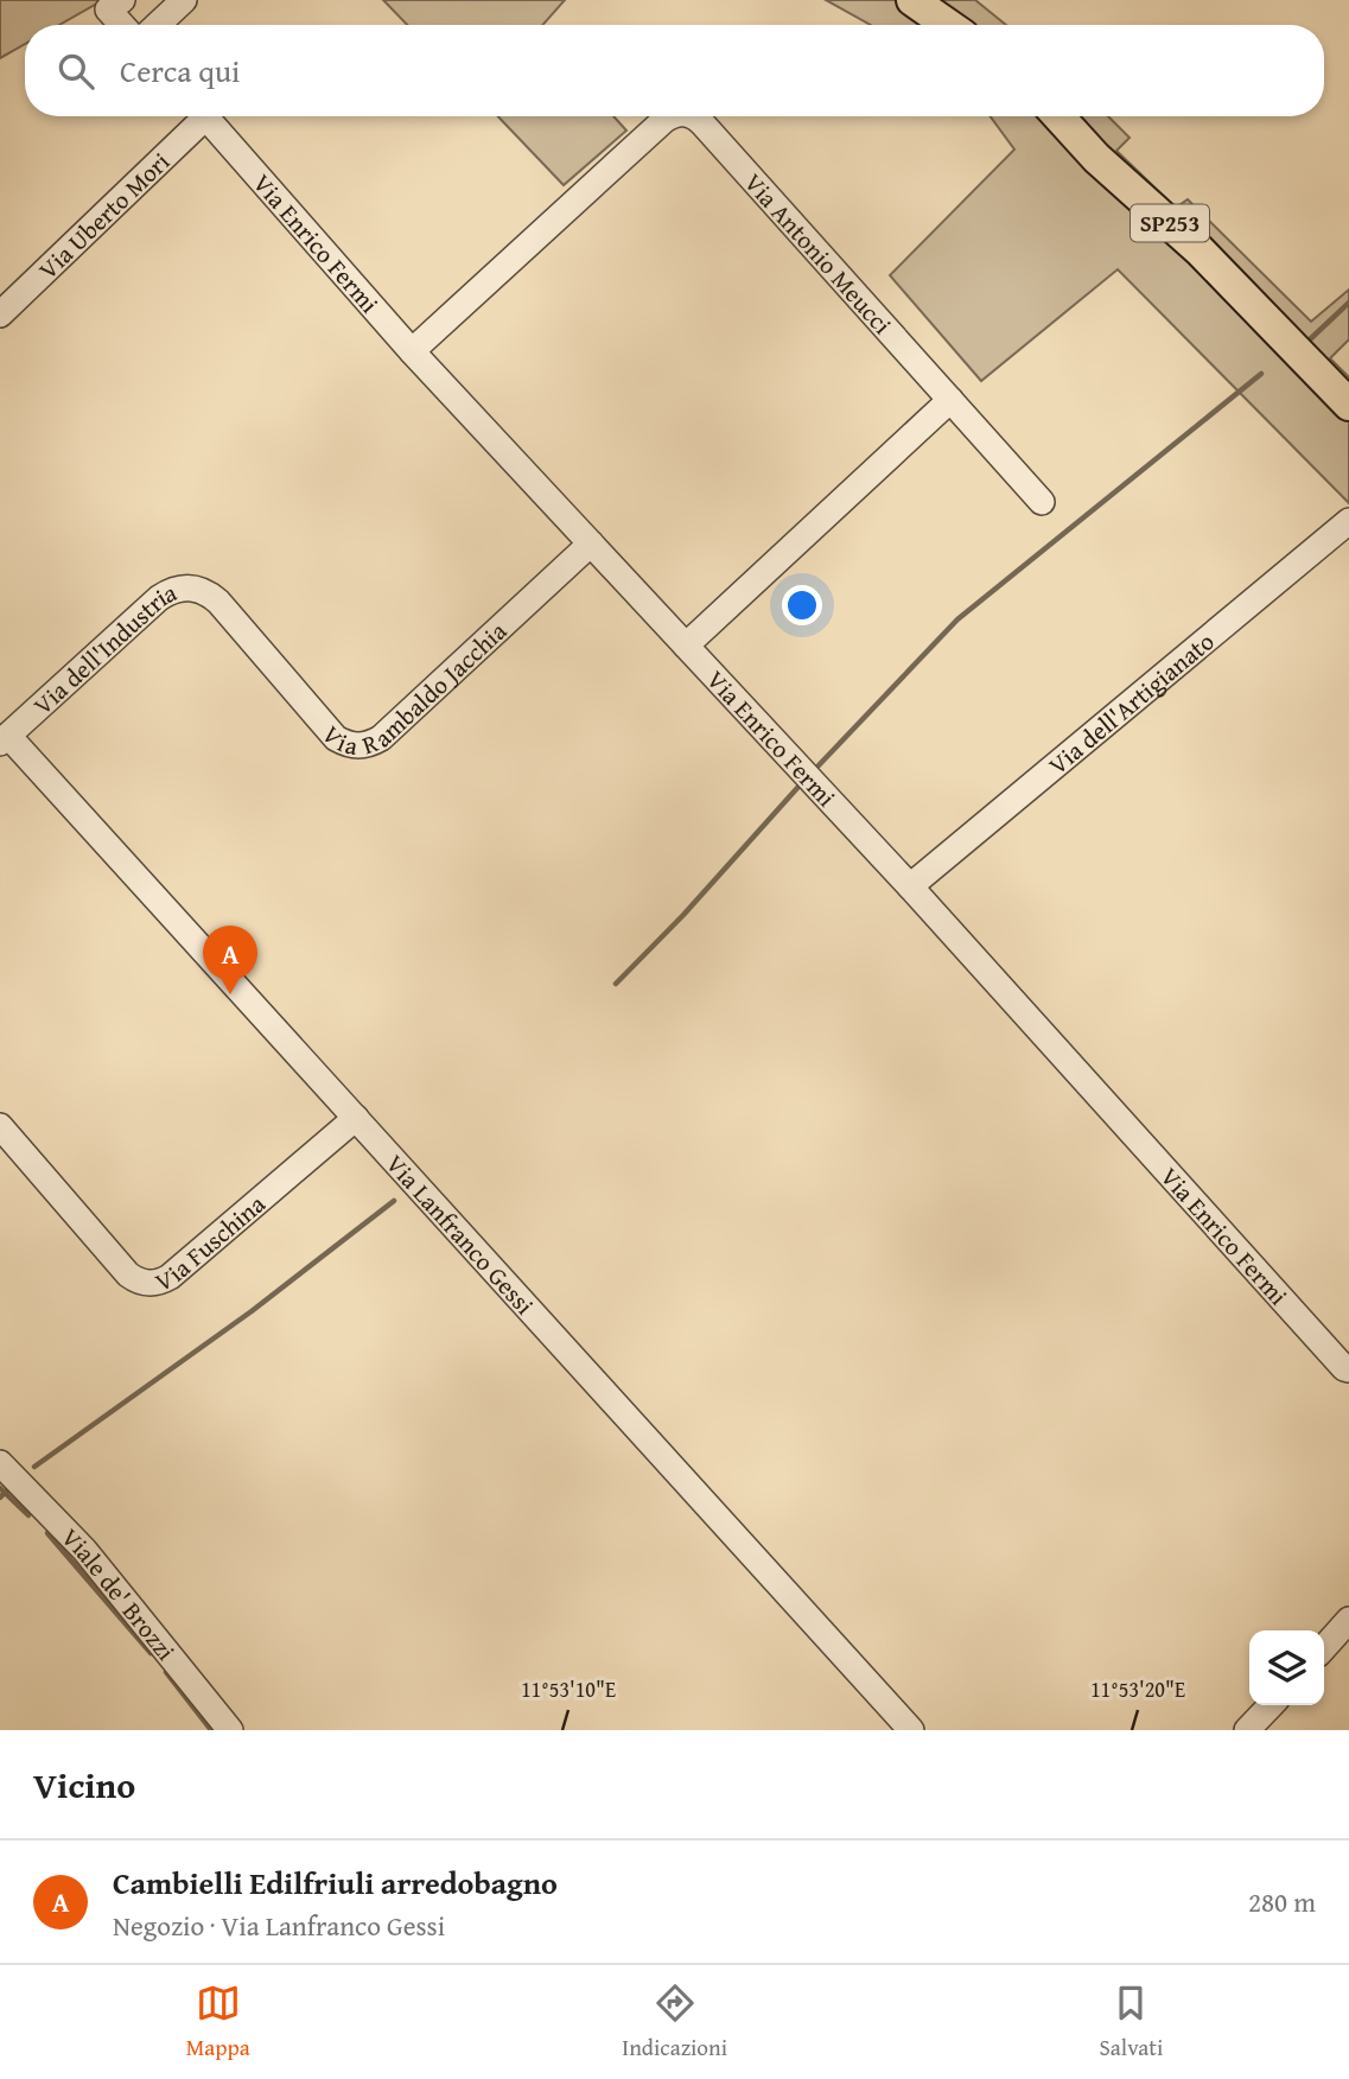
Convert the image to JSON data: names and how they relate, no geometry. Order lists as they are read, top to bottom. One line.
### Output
{"streets":{"main road":["SP253"],"street":["Via Uberto Mori","Via Enrico Fermi","Via Antonio Meucci","Via dell'Industria","Via Rambaldo Jacchia","Via dell'Artigianato","Via Lanfranco Gessi","Via Fuschina","Viale de' Brozzi"]},"crossings":[["Via Enrico Fermi","Via Antonio Meucci"],["Via Enrico Fermi","Via Rambaldo Jacchia"],["Via Enrico Fermi","Via dell'Artigianato"],["Via dell'Industria","Via Rambaldo Jacchia"],["Via dell'Industria","Via Lanfranco Gessi"],["Via Lanfranco Gessi","Via Fuschina"]],"page":{"search":"Cerca qui","pins":"A","heading":"Vicino","list":[{"mark":"A","name":"Cambielli Edilfriuli arredobagno","note":"Negozio · Via Lanfranco Gessi","value":"280 m"}],"nav":["Mappa","Indicazioni","Salvati"]},"coordinates":["11°53'10\"E","11°53'20\"E"]}
